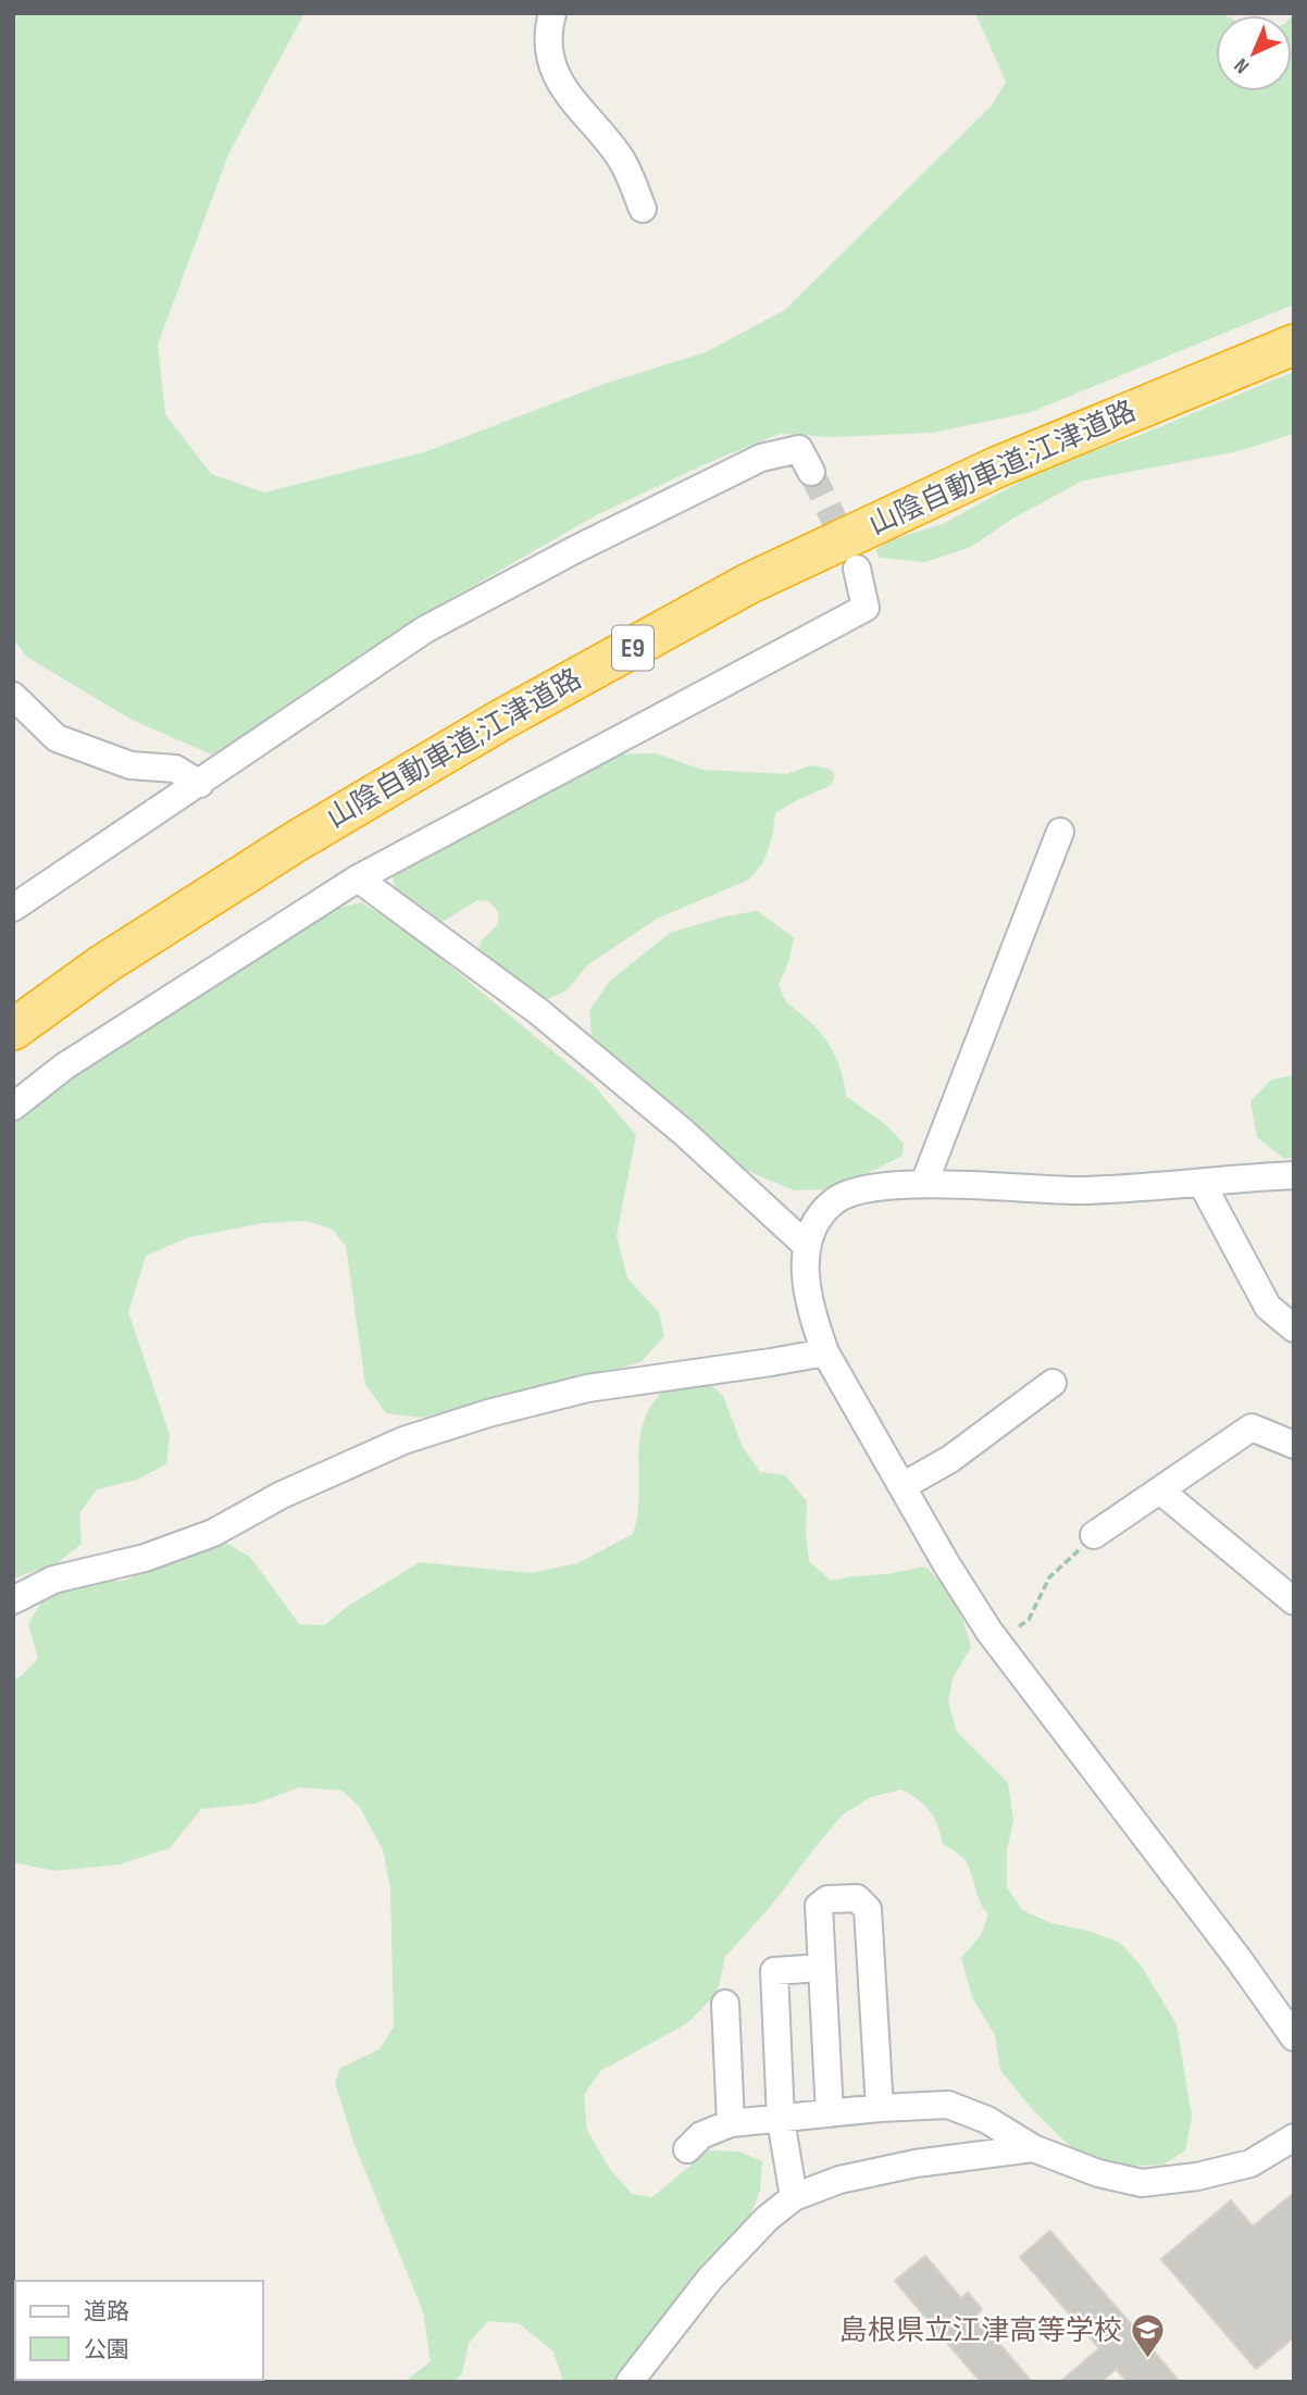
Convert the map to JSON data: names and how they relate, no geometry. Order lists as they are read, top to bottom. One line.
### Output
{"streets":{"highway":["山陰自動車道;江津道路","E9"]},"places":{"school or university":["島根県立江津高等学校"]},"legend":["道路","公園"],"north":"bottom left"}
